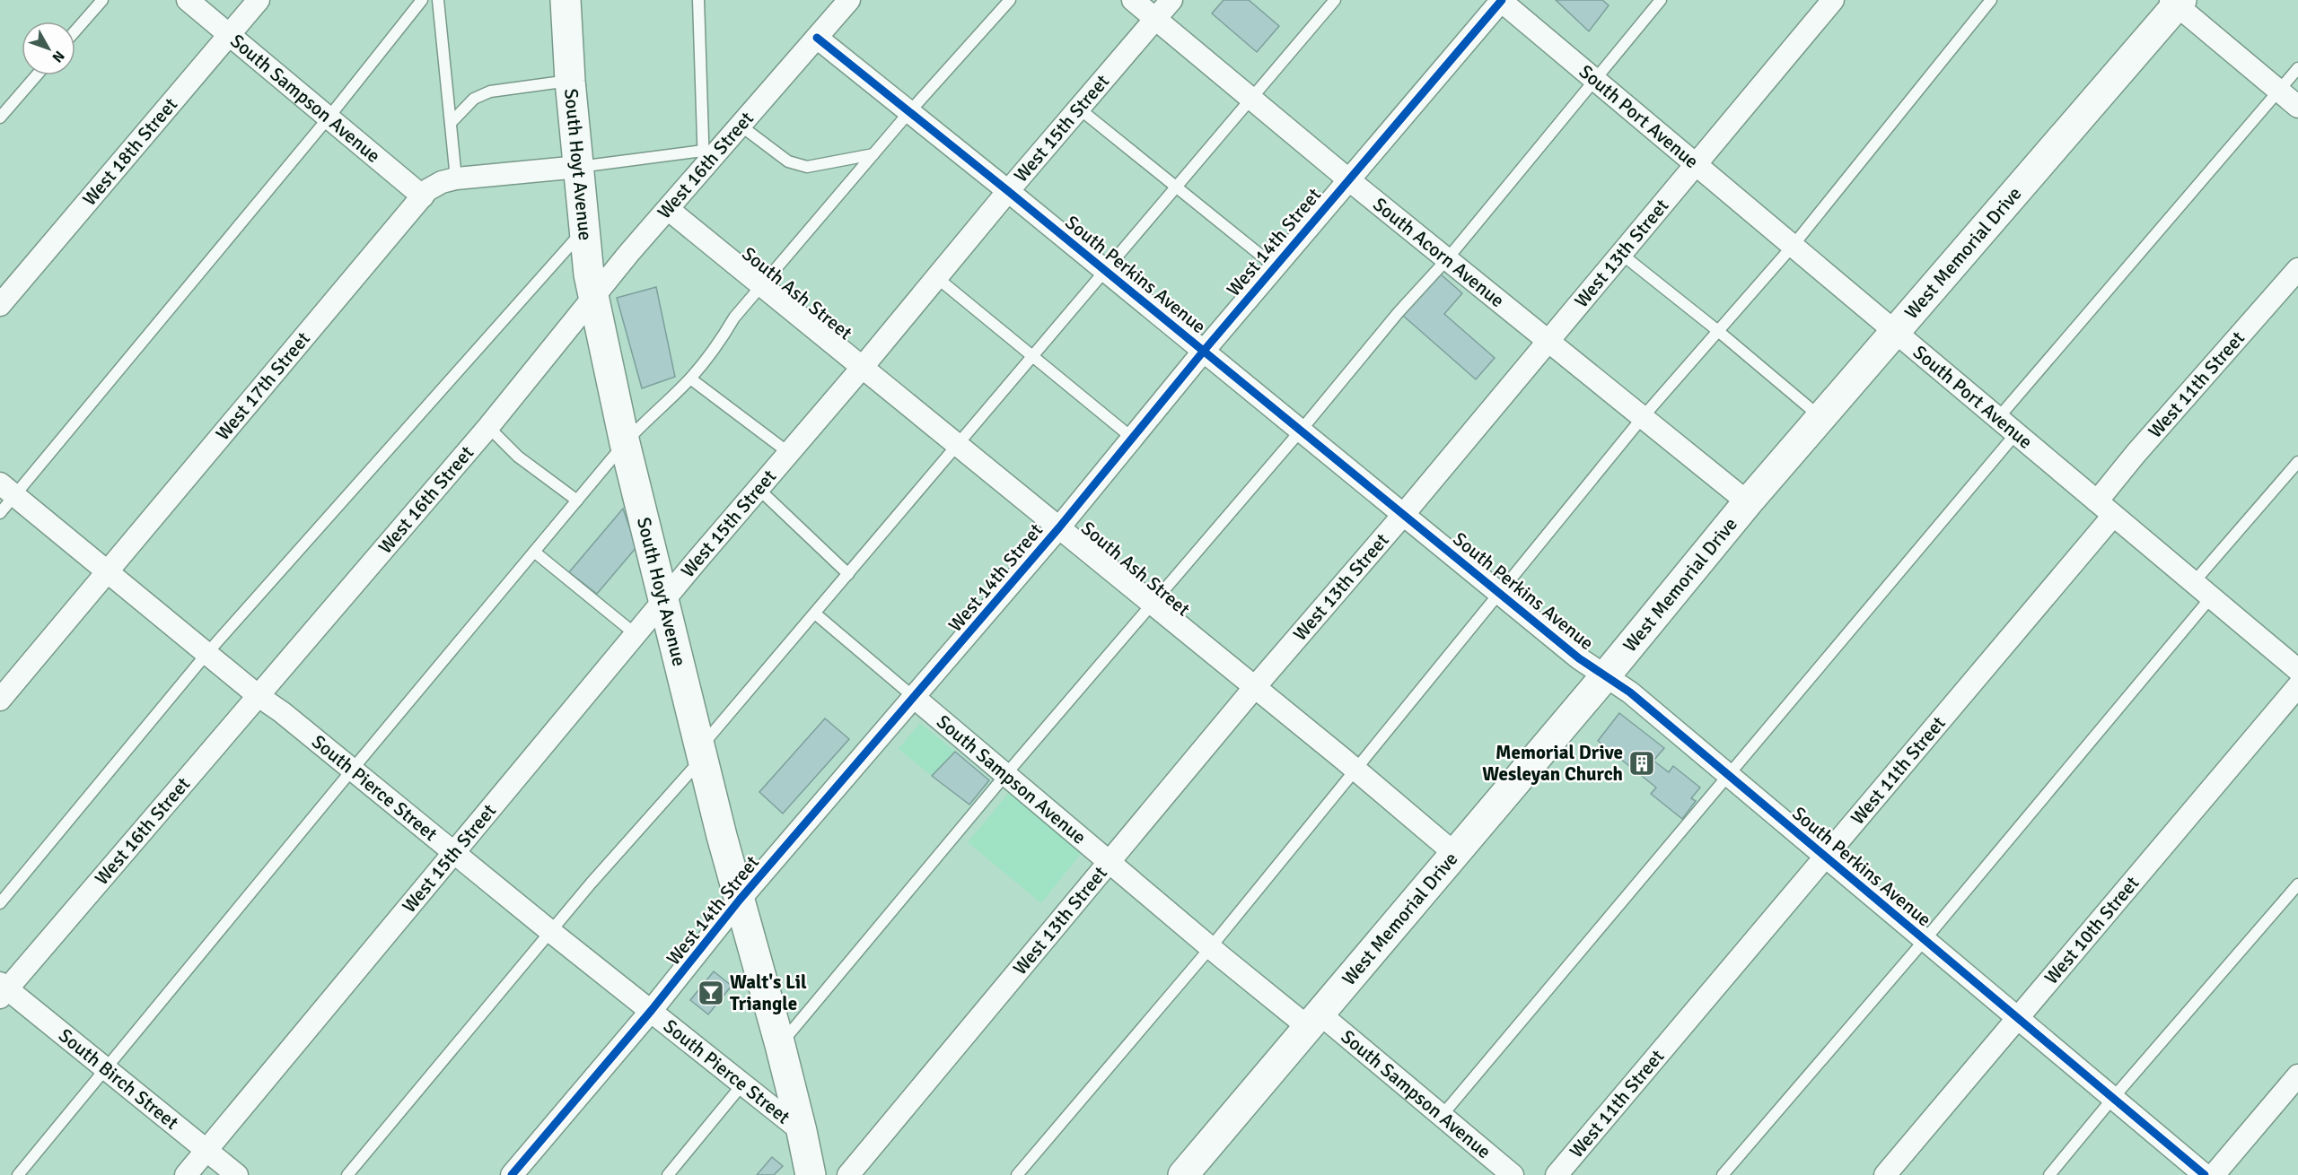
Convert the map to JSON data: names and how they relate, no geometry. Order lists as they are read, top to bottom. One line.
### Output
{"streets":{"main road":["South Hoyt Avenue","West Memorial Drive"],"street":["South Sampson Avenue","South Port Avenue","West 15th Street","West 18th Street","West 16th Street","West 14th Street","South Acorn Avenue","West 13th Street","South Perkins Avenue","South Ash Street","West 11th Street","West 17th Street","South Pierce Street","West 10th Street","South Birch Street"]},"crossings":[["South Sampson Avenue","West 18th Street"],["South Sampson Avenue","West 14th Street"],["South Sampson Avenue","West 13th Street"],["South Sampson Avenue","West Memorial Drive"],["South Sampson Avenue","West 17th Street"],["South Port Avenue","West 14th Street"],["South Port Avenue","West 13th Street"],["South Port Avenue","West Memorial Drive"],["South Port Avenue","West 11th Street"],["West 15th Street","South Hoyt Avenue"],["West 15th Street","South Acorn Avenue"],["West 15th Street","South Perkins Avenue"],["West 15th Street","South Ash Street"],["West 15th Street","South Pierce Street"],["West 15th Street","South Birch Street"],["South Hoyt Avenue","West 16th Street"],["South Hoyt Avenue","West 14th Street"],["South Hoyt Avenue","West 17th Street"],["South Hoyt Avenue","South Pierce Street"],["West 16th Street","South Perkins Avenue"],["West 16th Street","South Ash Street"],["West 16th Street","South Pierce Street"],["West 16th Street","South Birch Street"],["West 14th Street","South Acorn Avenue"],["West 14th Street","South Perkins Avenue"],["West 14th Street","South Ash Street"],["West 14th Street","South Pierce Street"],["South Acorn Avenue","West 13th Street"],["South Acorn Avenue","West Memorial Drive"],["West 13th Street","South Perkins Avenue"],["West 13th Street","South Ash Street"],["West Memorial Drive","South Perkins Avenue"],["West Memorial Drive","South Ash Street"],["South Perkins Avenue","West 11th Street"],["South Perkins Avenue","West 10th Street"],["West 17th Street","South Pierce Street"]],"places":{"building":["Memorial Drive Wesleyan Church"],"bar":["Walt's Lil Triangle"]},"north":"bottom right"}
